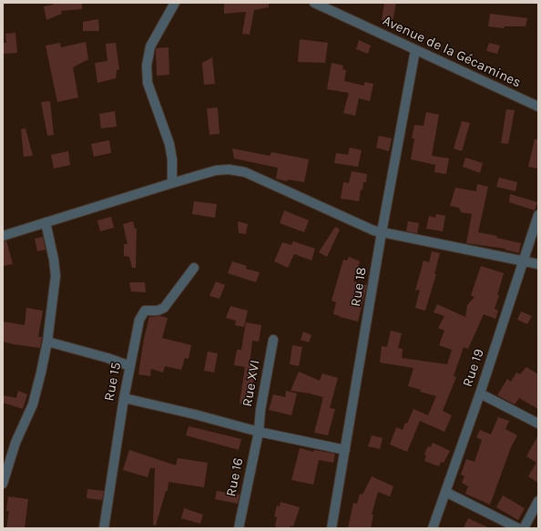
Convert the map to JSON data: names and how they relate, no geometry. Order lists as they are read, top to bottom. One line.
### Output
{"streets":{"street":["Avenue de la Gécamines","Rue 18","Rue 19","Rue 15","Rue XVI","Rue 16"]},"crossings":[["Avenue de la Gécamines","Rue 18"],["Rue XVI","Rue 16"]]}
